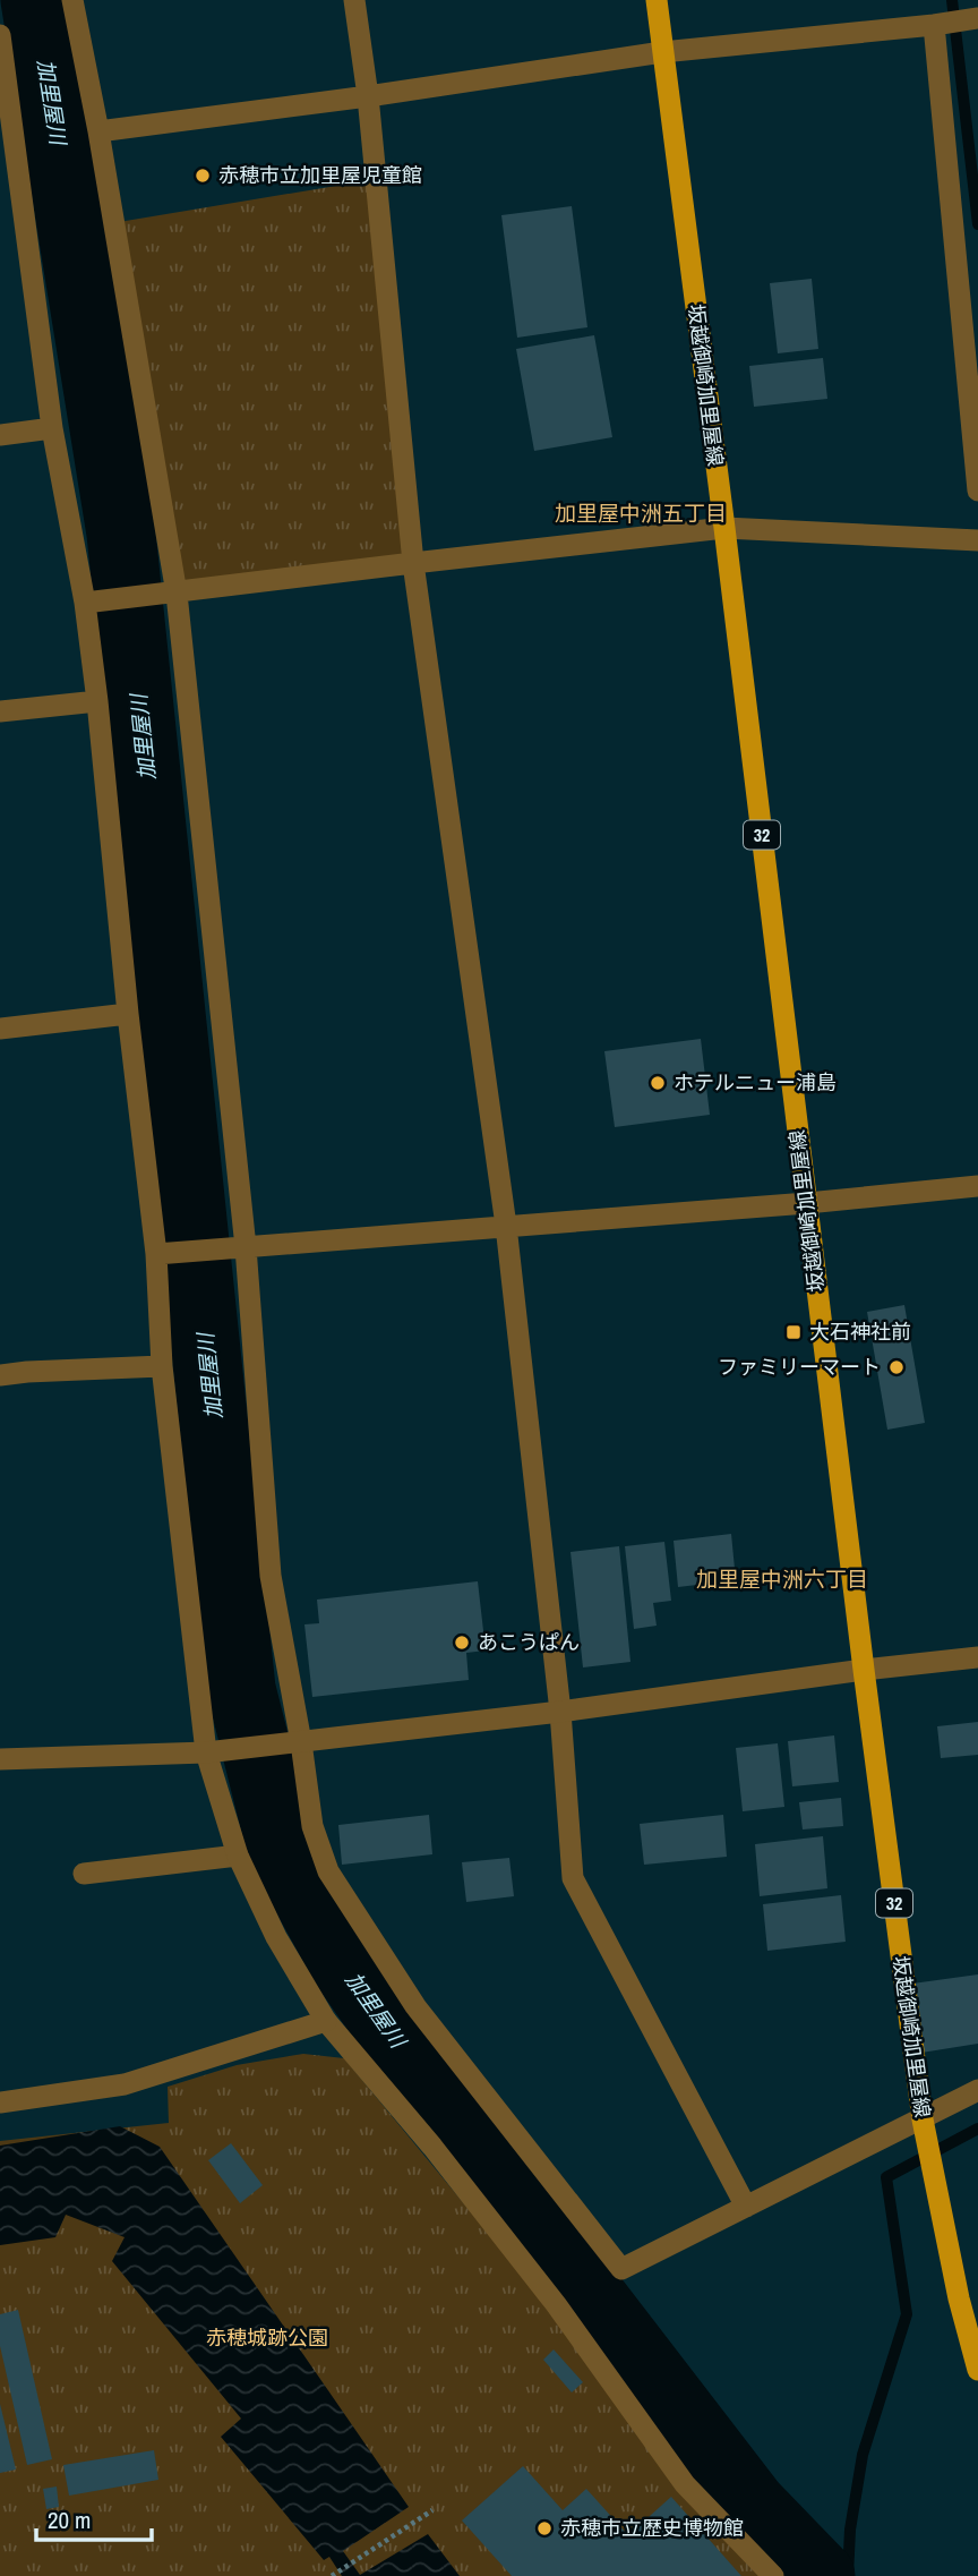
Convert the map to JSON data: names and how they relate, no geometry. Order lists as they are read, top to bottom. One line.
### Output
{"streets":{"main road":["坂越御崎加里屋線","32"]},"districts":["加里屋中洲五丁目","加里屋中洲六丁目"],"water":["加里屋川"],"parks":["赤穂城跡公園"],"places":{"other":["赤穂市立加里屋児童館","ホテルニュー浦島","ファミリーマート","あこうぱん","赤穂市立歴史博物館"],"transit":["大石神社前"]},"scale_bar":"20 m"}
